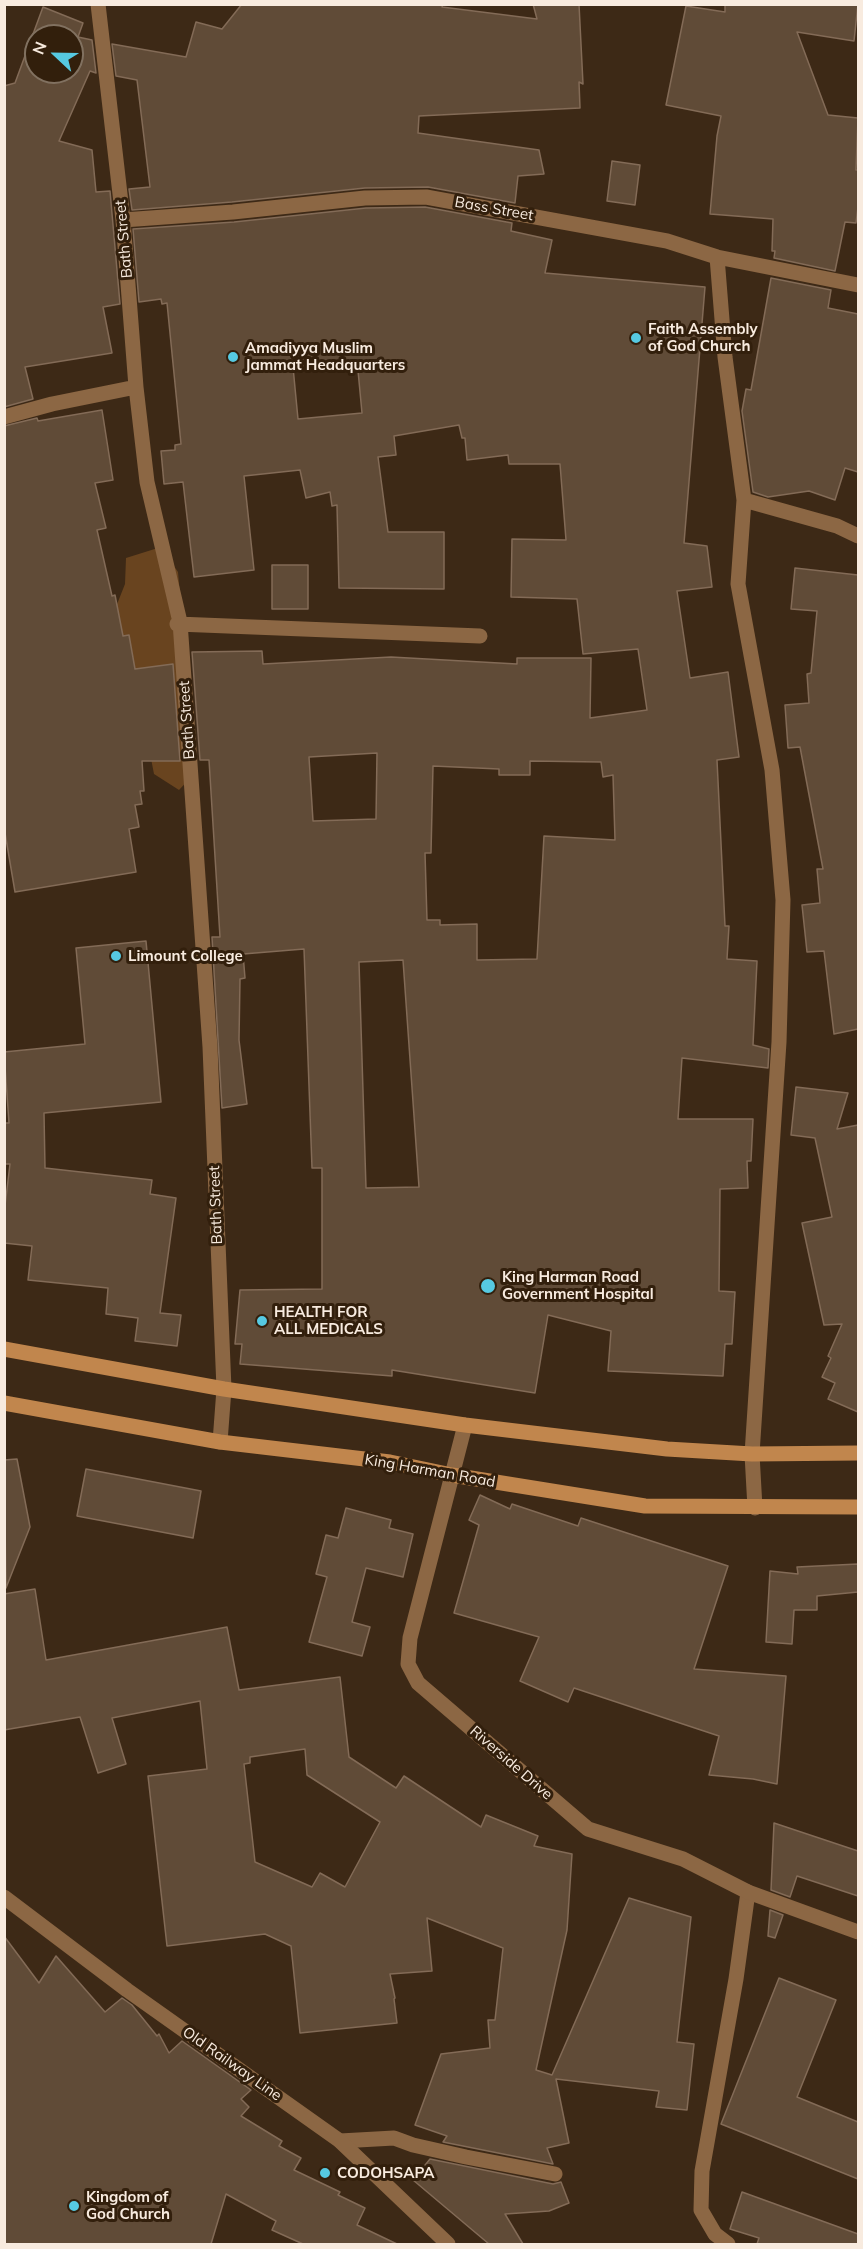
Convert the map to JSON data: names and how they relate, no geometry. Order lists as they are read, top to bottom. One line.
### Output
{"streets":{"main road":["King Harman Road"],"street":["Bass Street","Bath Street","Riverside Drive","Old Railway Line"]},"crossings":[["Bass Street","Bath Street"],["Bath Street","King Harman Road"],["King Harman Road","Riverside Drive"]],"places":["Faith Assembly of God Church","Amadiyya Muslim Jammat Headquarters","Limount College","King Harman Road Government Hospital","HEALTH FOR ALL MEDICALS","CODOHSAPA","Kingdom of God Church"],"north":"left"}
